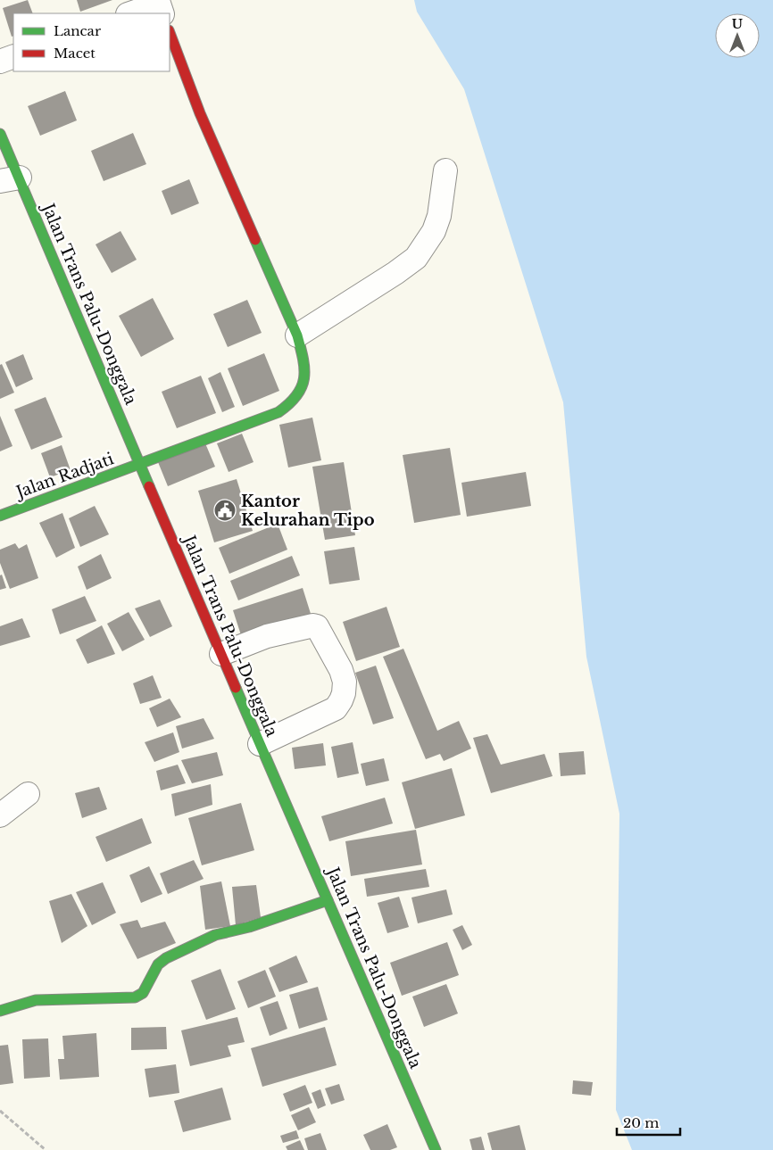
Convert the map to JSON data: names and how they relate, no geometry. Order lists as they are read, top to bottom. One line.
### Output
{"streets":{"main road":["Jalan Trans Palu-Donggala","Jalan Radjati"]},"crossings":[["Jalan Trans Palu-Donggala","Jalan Radjati"]],"places":{"public building":["Kantor Kelurahan Tipo"]},"legend":["Lancar","Macet"],"scale_bar":"20 m","north":"top"}
